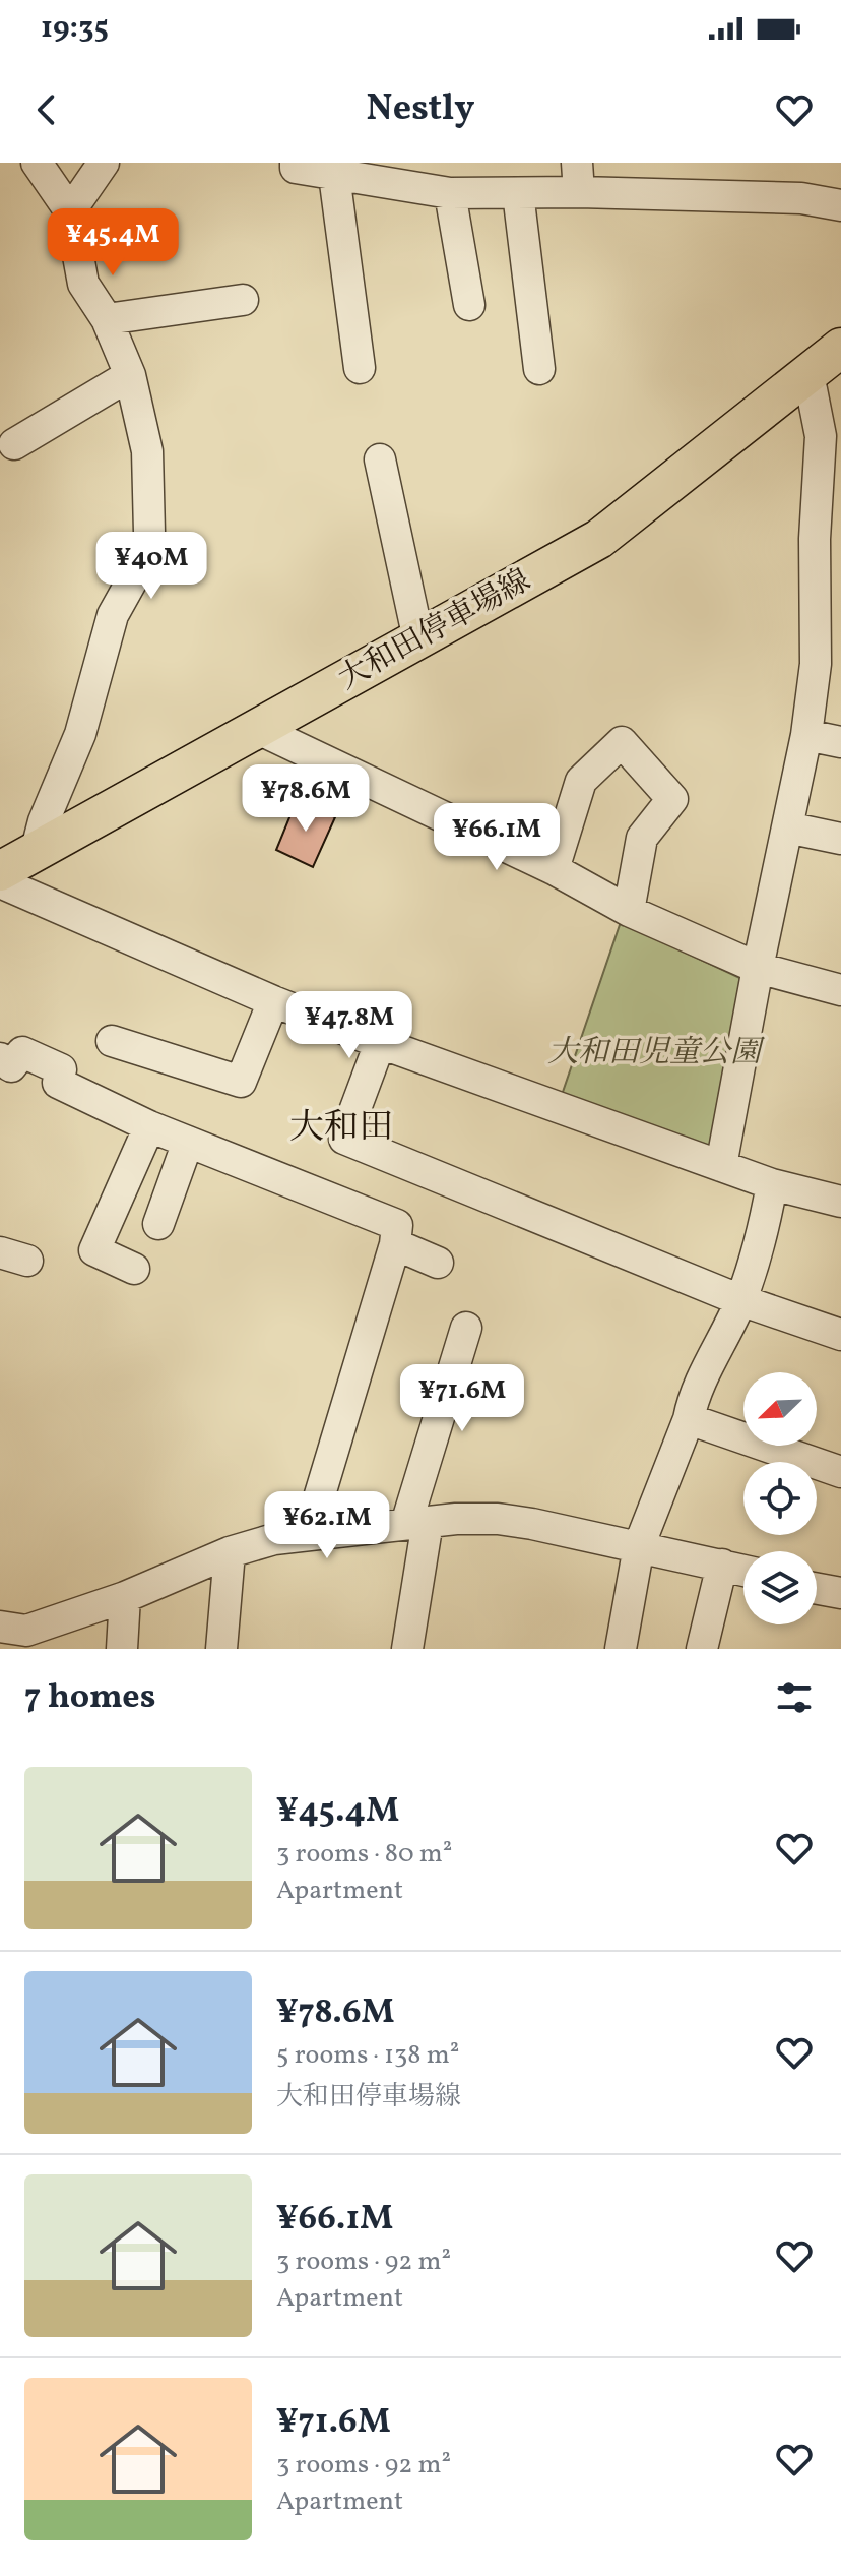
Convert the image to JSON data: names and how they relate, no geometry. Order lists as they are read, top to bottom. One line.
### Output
{"streets":{"main road":["大和田停車場線"]},"districts":["大和田"],"parks":["大和田児童公園"],"north":"bottom left","page":{"status":"19:35","header":"Nestly","price":["¥45.4M","¥40M","¥78.6M","¥66.1M","¥47.8M","¥71.6M","¥62.1M"],"heading":"7 homes","list":[{"name":"¥45.4M","note":"3 rooms · 80 m² · Apartment"},{"name":"¥78.6M","note":"5 rooms · 138 m² · 大和田停車場線"},{"name":"¥66.1M","note":"3 rooms · 92 m² · Apartment"},{"name":"¥71.6M","note":"3 rooms · 92 m² · Apartment"}]}}
